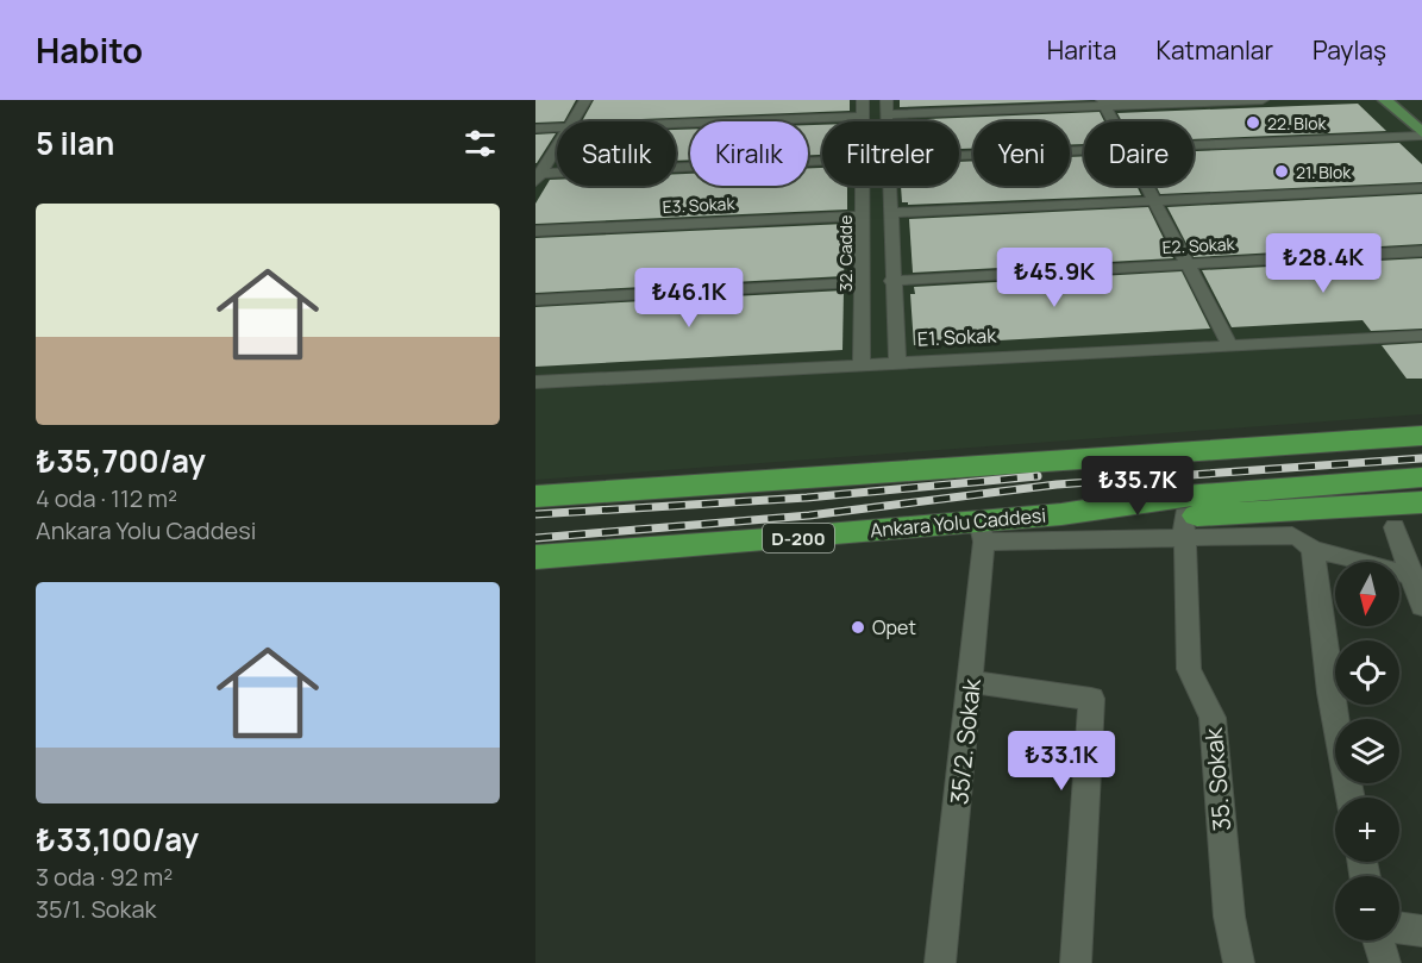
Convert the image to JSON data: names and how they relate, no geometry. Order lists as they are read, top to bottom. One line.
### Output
{"streets":{"highway":["Ankara Yolu Caddesi","D-200"],"street":["E3. Sokak","E2. Sokak","32. Cadde","E1. Sokak","35/2. Sokak","35. Sokak"]},"crossings":[["E3. Sokak","32. Cadde"],["32. Cadde","E1. Sokak"],["Ankara Yolu Caddesi","35/2. Sokak"]],"places":["22. Blok","21. Blok","Opet"],"north":"bottom","page":{"header":"Habito","nav":["Harita","Katmanlar","Paylaş"],"heading":"5 ilan","chip":["Satılık","Kiralık","Filtreler","Yeni","Daire"],"list":[{"name":"₺35,700/ay","note":"4 oda · 112 m² · Ankara Yolu Caddesi"},{"name":"₺33,100/ay","note":"3 oda · 92 m² · 35/1. Sokak"}],"price":["₺28.4K","₺45.9K","₺46.1K","₺35.7K","₺33.1K"],"map_buttons":["+","−"]}}
